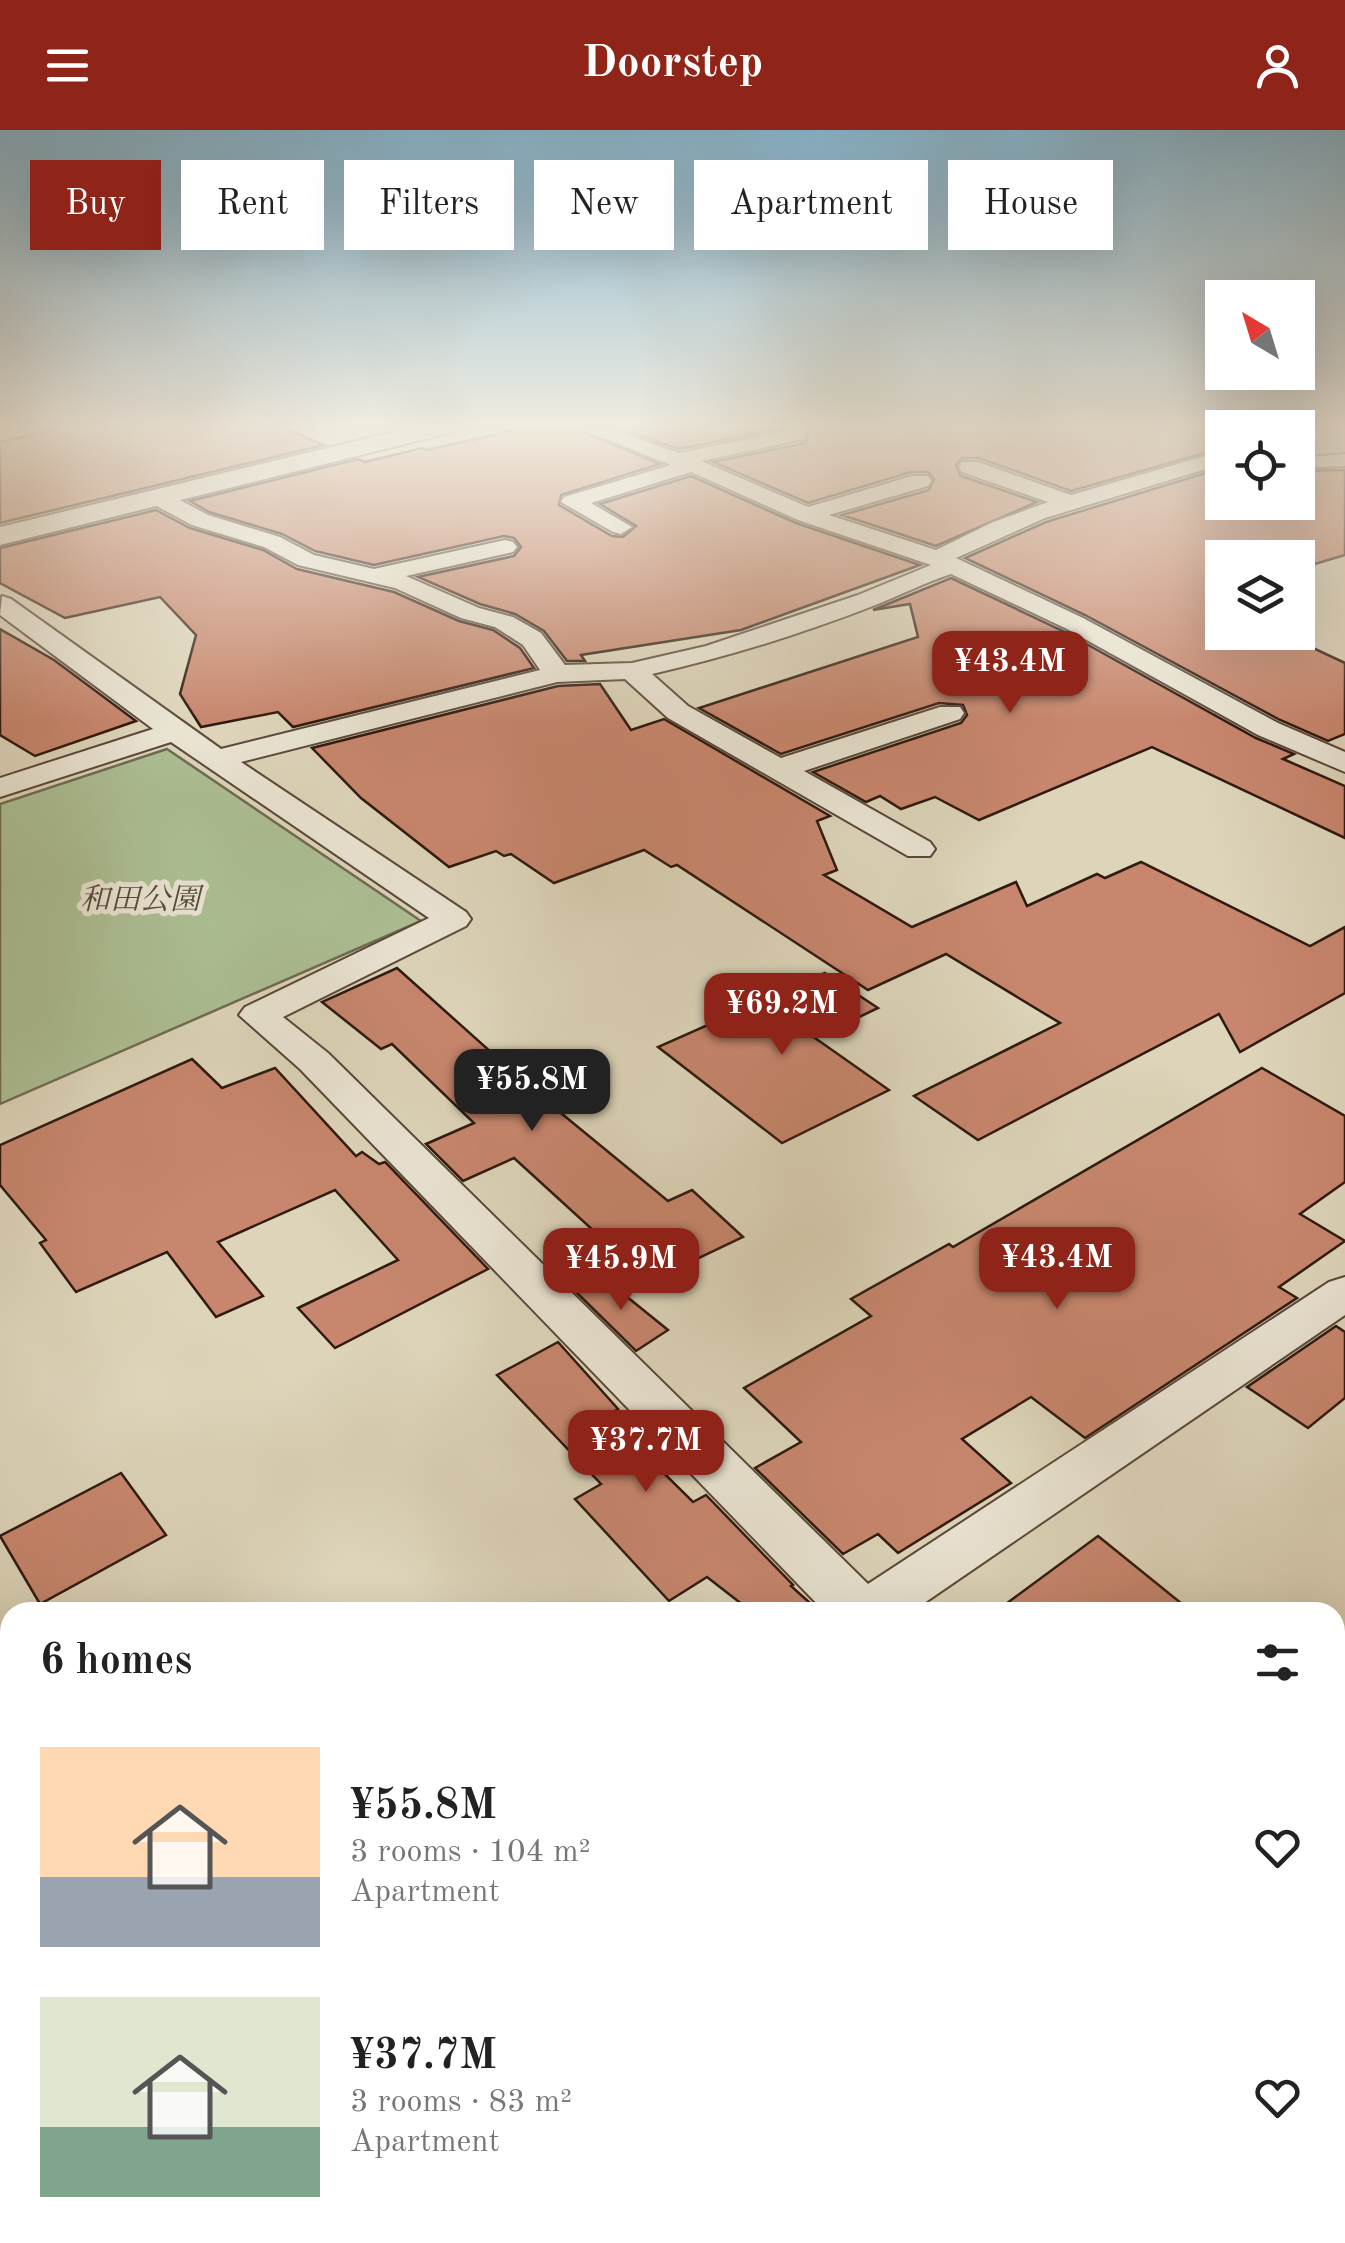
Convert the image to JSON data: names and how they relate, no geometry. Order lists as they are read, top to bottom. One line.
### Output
{"parks":["和田公園"],"north":"top left","page":{"header":"Doorstep","chip":["Buy","Rent","Filters","New","Apartment","House"],"price":["¥43.4M","¥69.2M","¥55.8M","¥43.4M","¥45.9M","¥37.7M"],"heading":"6 homes","list":[{"name":"¥55.8M","note":"3 rooms · 104 m² · Apartment"},{"name":"¥37.7M","note":"3 rooms · 83 m² · Apartment"}]}}
